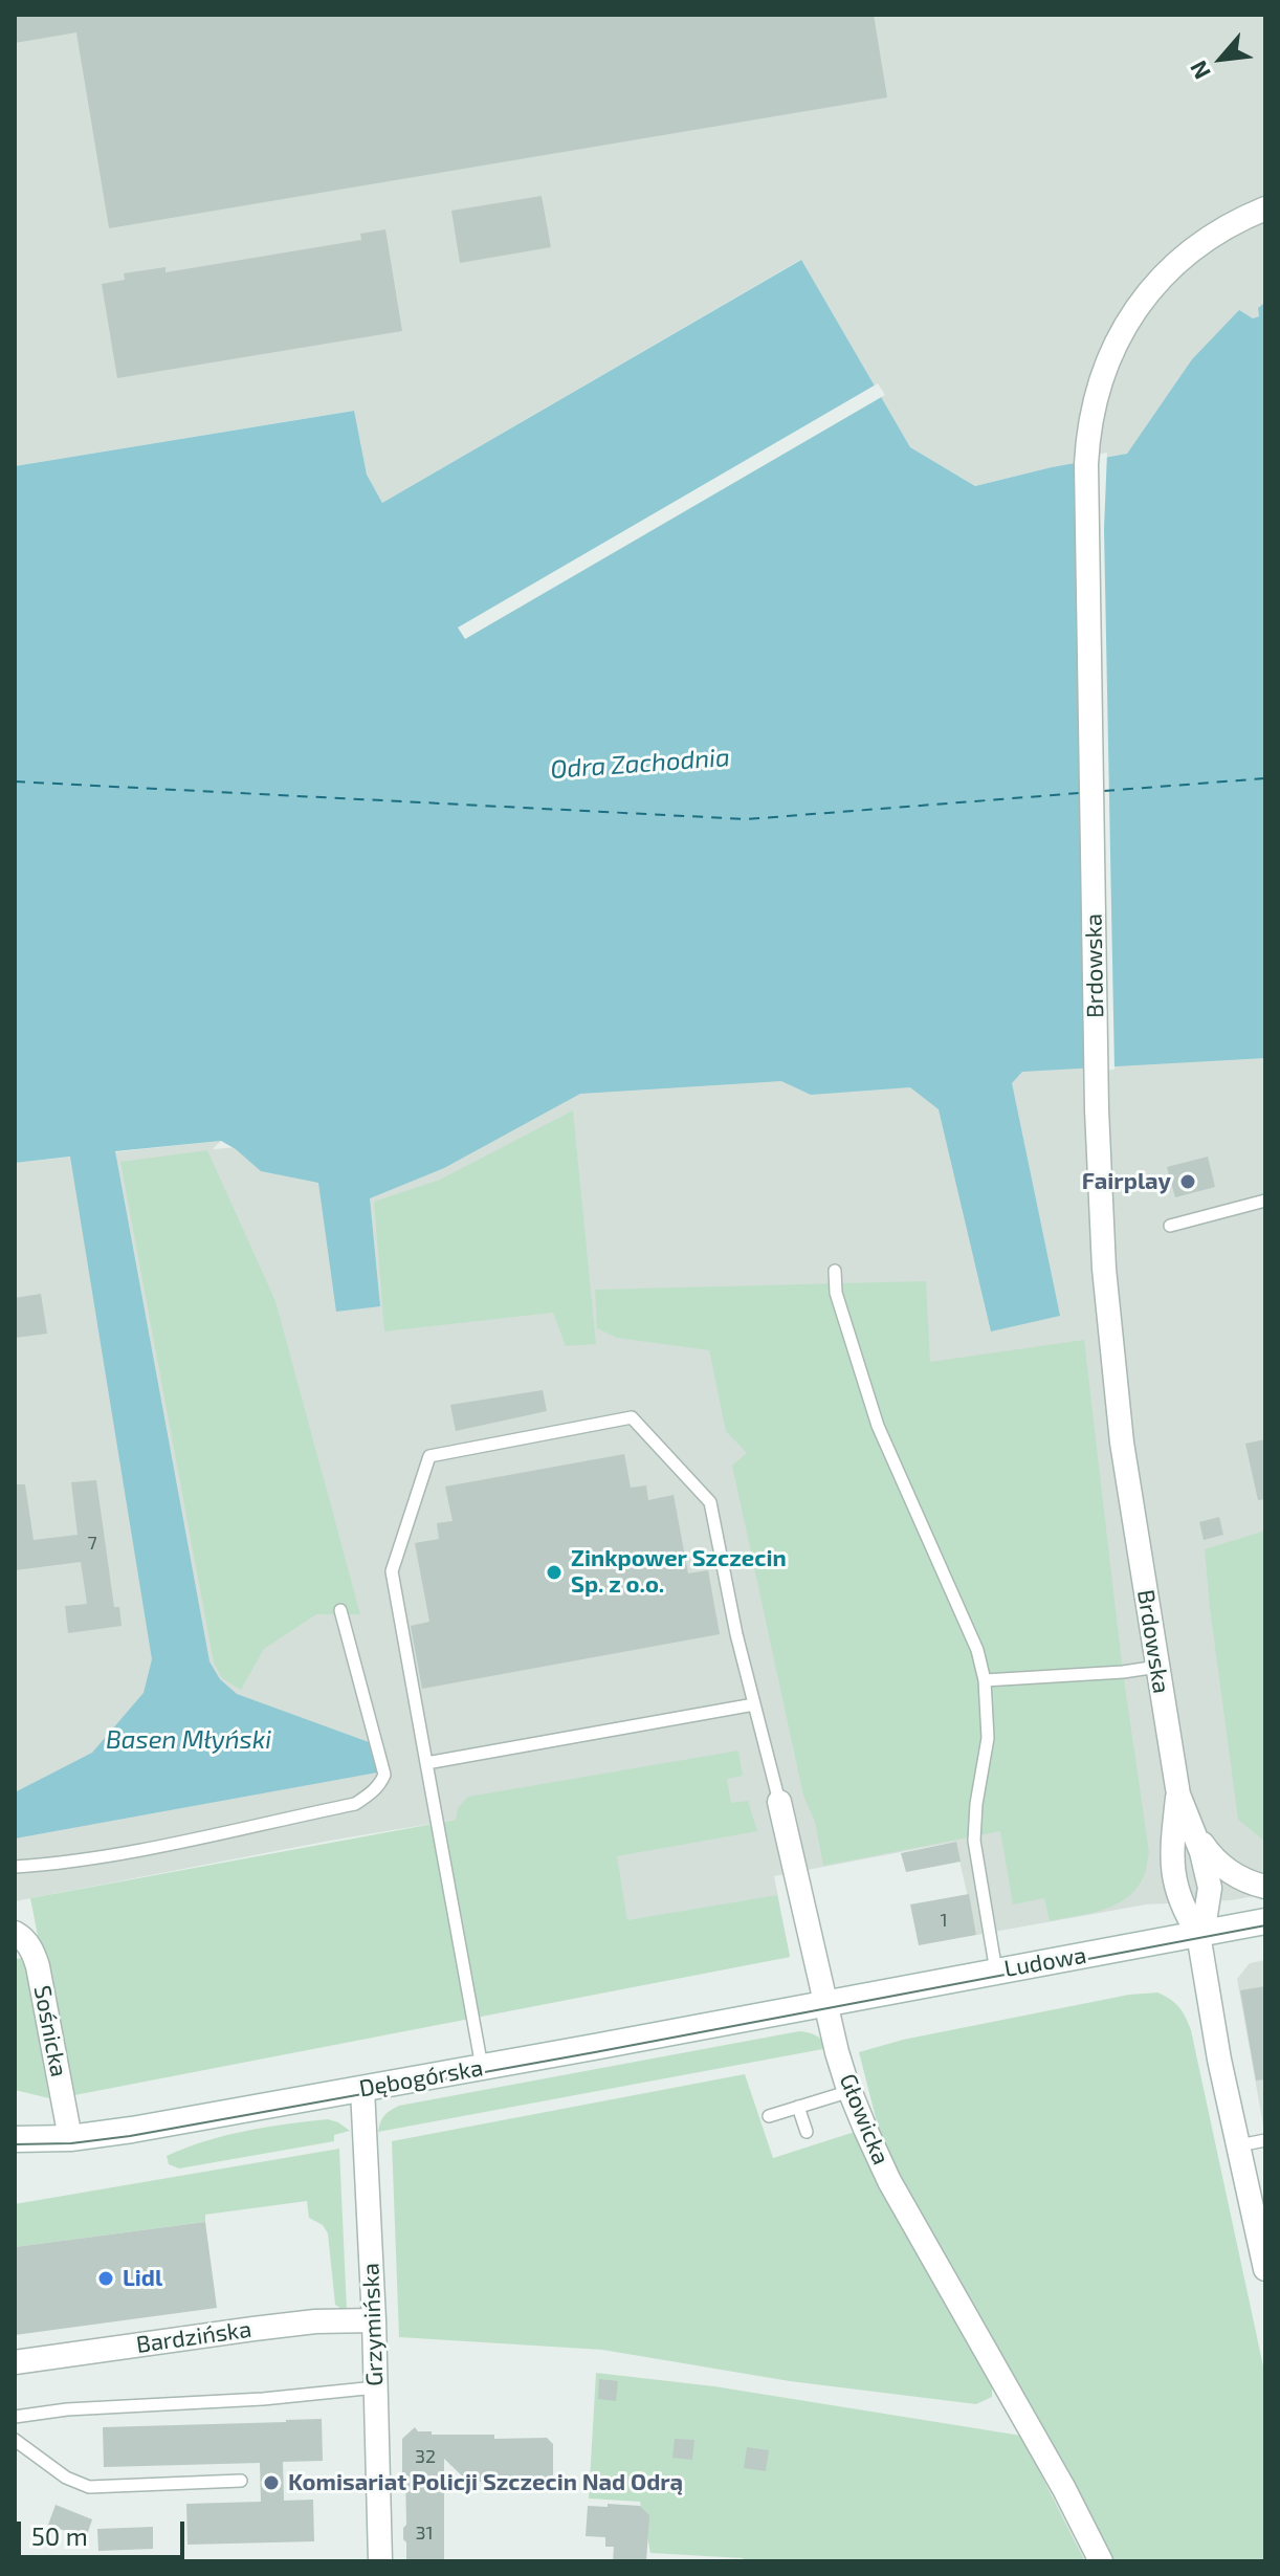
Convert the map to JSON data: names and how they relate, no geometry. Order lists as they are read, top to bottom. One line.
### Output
{"streets":{"street":["Brdowska","Ludowa","Sośnicka","Dębogórska","Głowicka","Grzymińska","Bardzińska"]},"crossings":[["Brdowska","Ludowa"],["Ludowa","Dębogórska"],["Ludowa","Głowicka"],["Sośnicka","Dębogórska"],["Dębogórska","Głowicka"],["Dębogórska","Grzymińska"],["Grzymińska","Bardzińska"]],"water":["Odra Zachodnia","Basen Młyński"],"places":["Fairplay","Zinkpower Szczecin Sp. z o.o.","Lidl","Komisariat Policji Szczecin Nad Odrą"],"house_numbers":["7","1","32","31"],"scale_bar":"50 m","north":"bottom left"}
